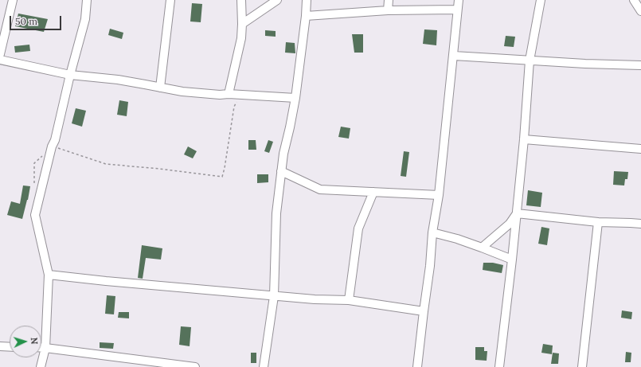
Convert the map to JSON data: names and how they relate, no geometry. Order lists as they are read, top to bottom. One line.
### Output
{"scale_bar":"50 m","north":"right"}
